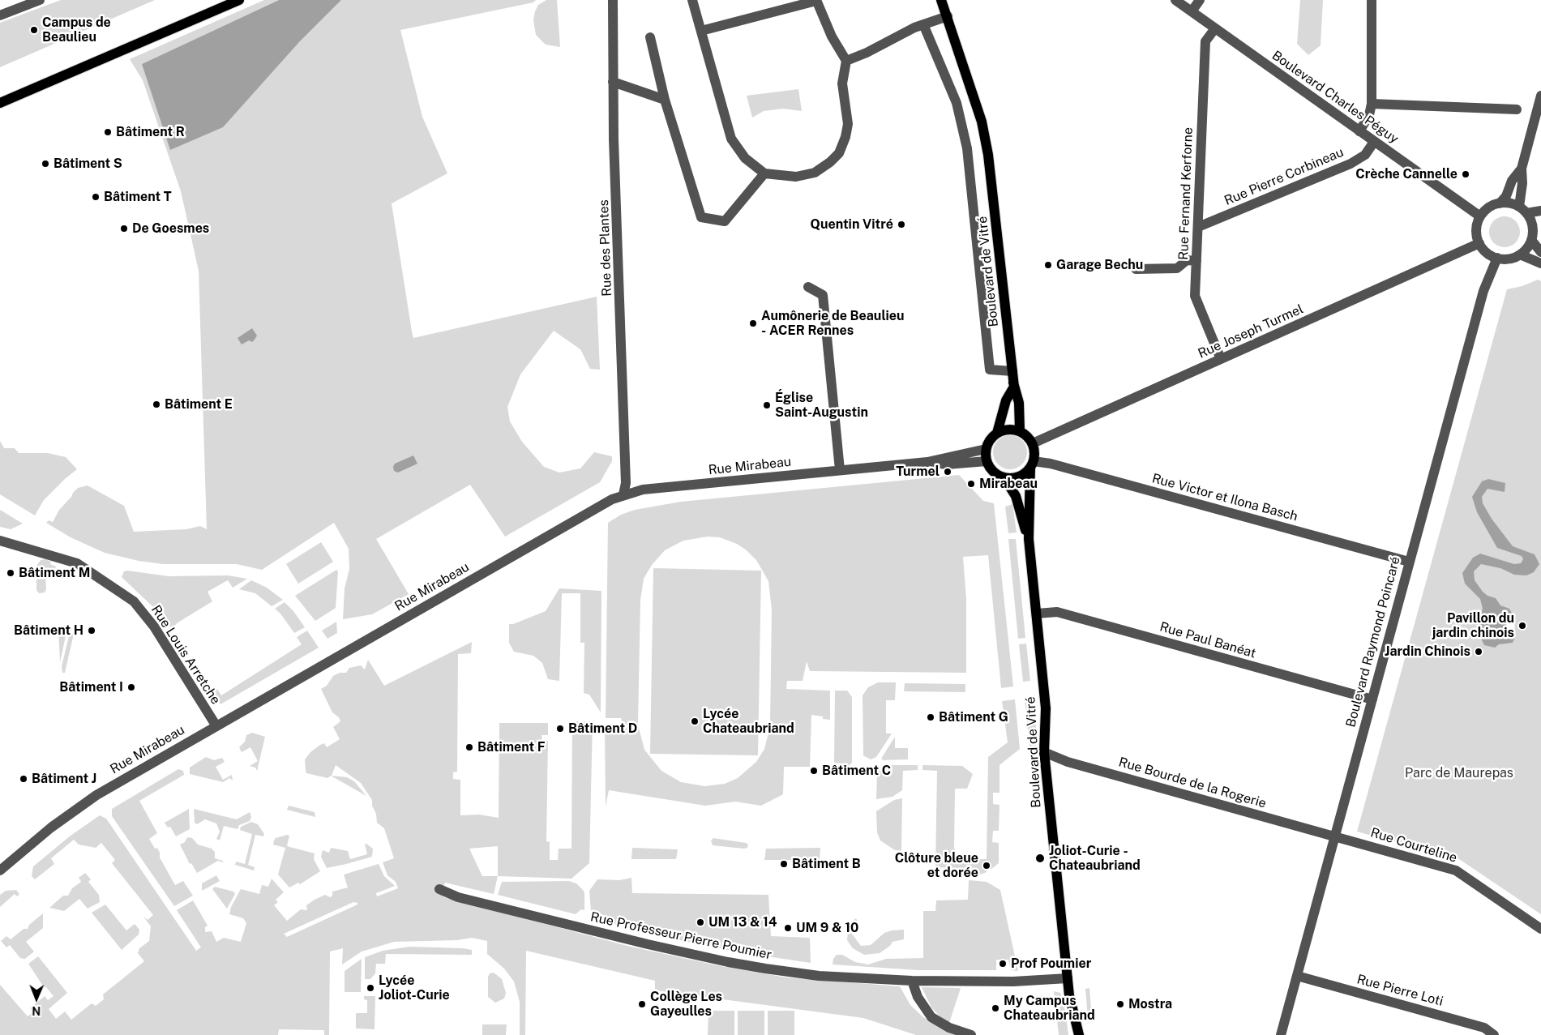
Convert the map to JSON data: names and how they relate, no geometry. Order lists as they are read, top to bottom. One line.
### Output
{"streets":{"main road":["Boulevard de Vitré"],"street":["Boulevard Charles Péguy","Rue Pierre Corbineau","Rue Fernand Kerforne","Rue des Plantes","Rue Joseph Turmel","Rue Mirabeau","Rue Victor et Ilona Basch","Rue Paul Banéat","Boulevard Raymond Poincaré","Rue Louis Arretche","Rue Bourde de la Rogerie","Rue Courteline","Rue Professeur Pierre Poumier","Rue Pierre Loti"]},"crossings":[["Boulevard Charles Péguy","Rue Pierre Corbineau"],["Boulevard Charles Péguy","Rue Fernand Kerforne"],["Boulevard Charles Péguy","Rue Joseph Turmel"],["Boulevard Charles Péguy","Boulevard Raymond Poincaré"],["Rue Pierre Corbineau","Rue Fernand Kerforne"],["Rue Fernand Kerforne","Rue Joseph Turmel"],["Rue des Plantes","Rue Mirabeau"],["Boulevard de Vitré","Rue Joseph Turmel"],["Boulevard de Vitré","Rue Mirabeau"],["Boulevard de Vitré","Rue Victor et Ilona Basch"],["Boulevard de Vitré","Rue Paul Banéat"],["Boulevard de Vitré","Rue Bourde de la Rogerie"],["Boulevard de Vitré","Rue Professeur Pierre Poumier"],["Rue Joseph Turmel","Rue Mirabeau"],["Rue Joseph Turmel","Rue Victor et Ilona Basch"],["Rue Joseph Turmel","Boulevard Raymond Poincaré"],["Rue Mirabeau","Rue Victor et Ilona Basch"],["Rue Mirabeau","Rue Louis Arretche"],["Rue Victor et Ilona Basch","Boulevard Raymond Poincaré"],["Rue Paul Banéat","Boulevard Raymond Poincaré"],["Boulevard Raymond Poincaré","Rue Bourde de la Rogerie"],["Boulevard Raymond Poincaré","Rue Courteline"],["Boulevard Raymond Poincaré","Rue Pierre Loti"],["Rue Bourde de la Rogerie","Rue Courteline"]],"parks":["Parc de Maurepas"],"places":["Campus de Beaulieu","Bâtiment R","Bâtiment S","Crèche Cannelle","Bâtiment T","Quentin Vitré","De Goesmes","Garage Bechu","Aumônerie de Beaulieu - ACER Rennes","Bâtiment E","Église Saint-Augustin","Turmel","Mirabeau","Bâtiment M","Pavillon du jardin chinois","Bâtiment H","Jardin Chinois","Bâtiment I","Bâtiment G","Lycée Chateaubriand","Bâtiment D","Bâtiment F","Bâtiment C","Bâtiment J","Joliot-Curie - Chateaubriand","Bâtiment B","Clôture bleue et dorée","UM 13 & 14","UM 9 & 10","Prof Poumier","Lycée Joliot-Curie","Collège Les Gayeulles","Mostra","My Campus Chateaubriand"],"north":"bottom"}
